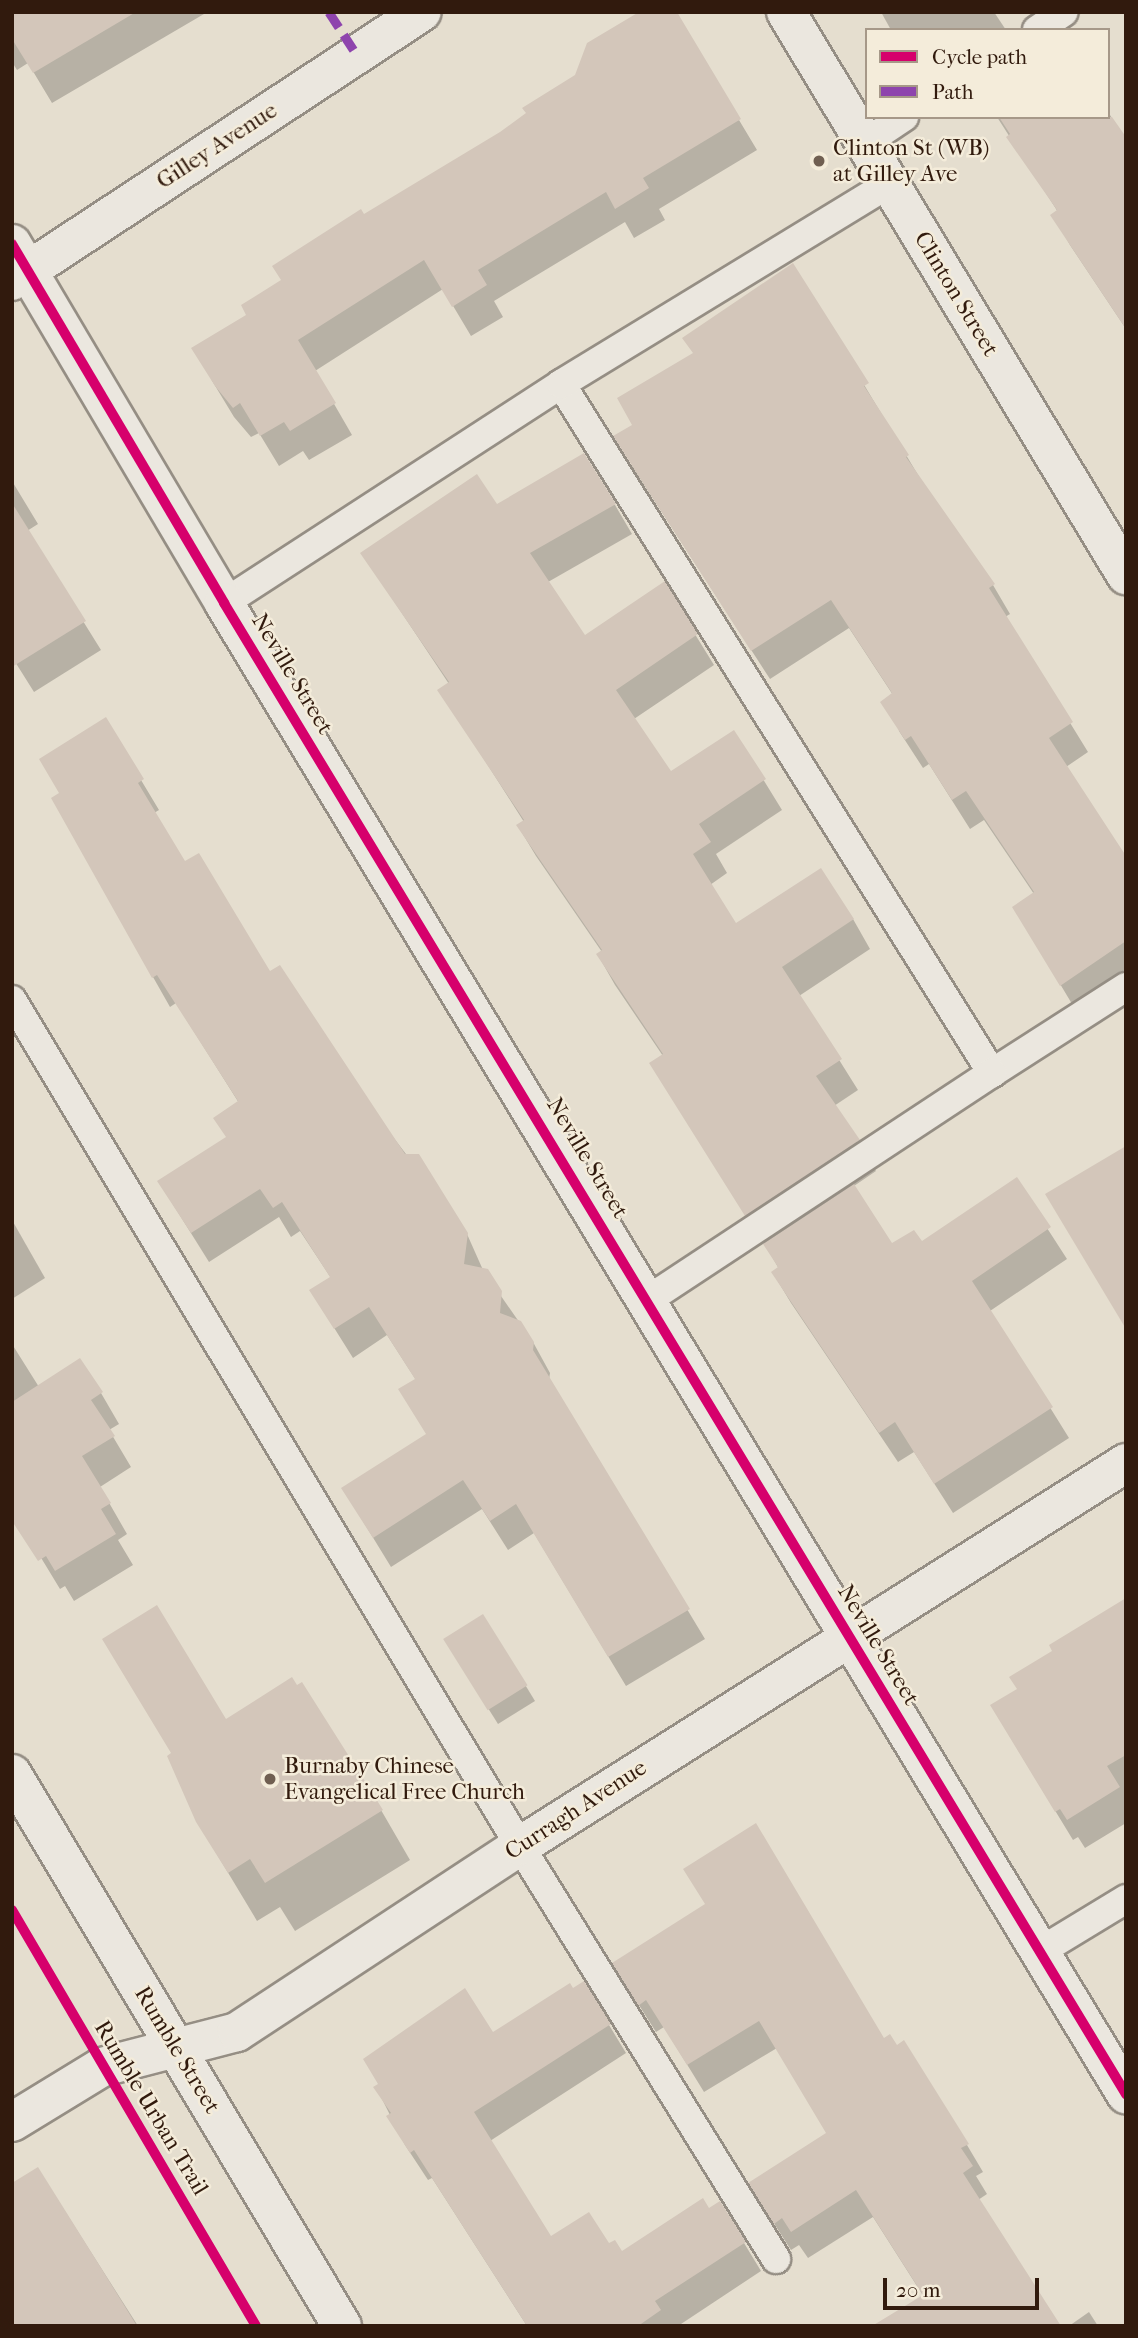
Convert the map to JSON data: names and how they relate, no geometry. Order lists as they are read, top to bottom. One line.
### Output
{"streets":{"street":["Gilley Avenue","Clinton Street","Neville Street","Curragh Avenue","Rumble Street"],"cycle path":["Rumble Urban Trail"]},"crossings":[["Gilley Avenue","Neville Street"],["Neville Street","Curragh Avenue"],["Curragh Avenue","Rumble Street"]],"places":["Clinton St (WB) at Gilley Ave","Burnaby Chinese Evangelical Free Church"],"legend":["Cycle path","Path"],"scale_bar":"20 m"}
